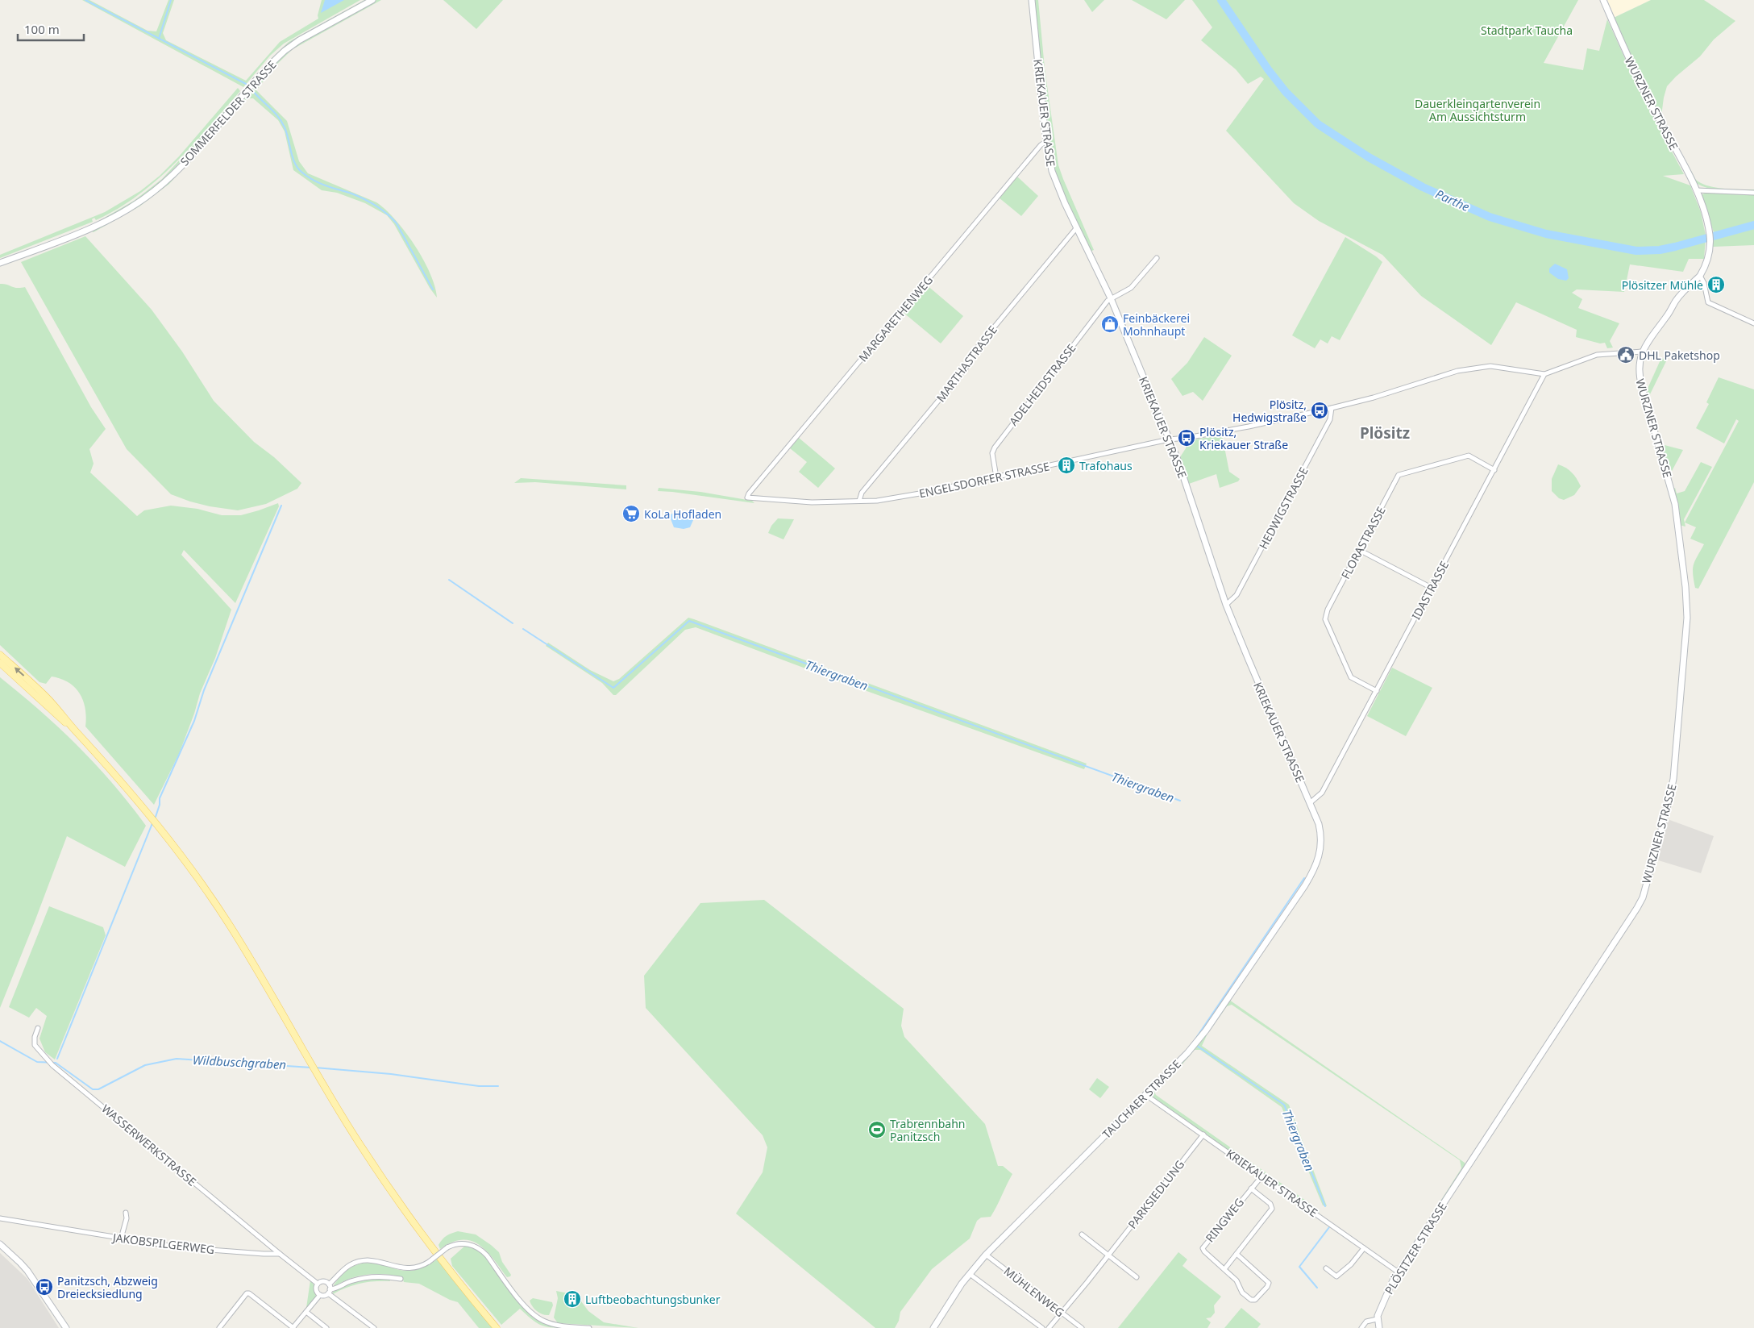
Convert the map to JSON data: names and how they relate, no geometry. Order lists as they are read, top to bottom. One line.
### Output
{"streets":{"street":["WURZNER STRASSE","SOMMERFELDER STRASSE","KRIEKAUER STRASSE","MARGARETHENWEG","MARTHASTRASSE","ADELHEIDSTRASSE","ENGELSDORFER STRASSE","HEDWIGSTRASSE","FLORASTRASSE","IDASTRASSE","TAUCHAER STRASSE","WASSERWERKSTRASSE","PARKSIEDLUNG","RINGWEG","JAKOBSPILGERWEG","PLÖSITZER STRASSE","MÜHLENWEG"]},"crossings":[["WURZNER STRASSE","ENGELSDORFER STRASSE"],["WURZNER STRASSE","PLÖSITZER STRASSE"],["KRIEKAUER STRASSE","MARGARETHENWEG"],["KRIEKAUER STRASSE","MARTHASTRASSE"],["KRIEKAUER STRASSE","ADELHEIDSTRASSE"],["KRIEKAUER STRASSE","ENGELSDORFER STRASSE"],["KRIEKAUER STRASSE","HEDWIGSTRASSE"],["KRIEKAUER STRASSE","IDASTRASSE"],["KRIEKAUER STRASSE","TAUCHAER STRASSE"],["KRIEKAUER STRASSE","PARKSIEDLUNG"],["KRIEKAUER STRASSE","RINGWEG"],["KRIEKAUER STRASSE","PLÖSITZER STRASSE"],["MARGARETHENWEG","ENGELSDORFER STRASSE"],["MARTHASTRASSE","ENGELSDORFER STRASSE"],["ADELHEIDSTRASSE","ENGELSDORFER STRASSE"],["ENGELSDORFER STRASSE","HEDWIGSTRASSE"],["ENGELSDORFER STRASSE","IDASTRASSE"],["FLORASTRASSE","IDASTRASSE"],["TAUCHAER STRASSE","MÜHLENWEG"],["WASSERWERKSTRASSE","JAKOBSPILGERWEG"],["PARKSIEDLUNG","MÜHLENWEG"]],"districts":["Plösitz"],"water":["Parthe","Thiergraben","Wildbuschgraben"],"parks":["Stadtpark Taucha","Dauerkleingartenverein Am Aussichtsturm"],"places":{"building":["Plösitzer Mühle","Trafohaus","Luftbeobachtungsbunker"],"shop":["Feinbäckerei Mohnhaupt"],"public building":["DHL Paketshop"],"bus stop":["Plösitz, Hedwigstraße","Plösitz, Kriekauer Straße","Panitzsch, Abzweig Dreiecksiedlung"],"supermarket":["KoLa Hofladen"],"sports":["Trabrennbahn Panitzsch"]},"scale_bar":"100 m"}
